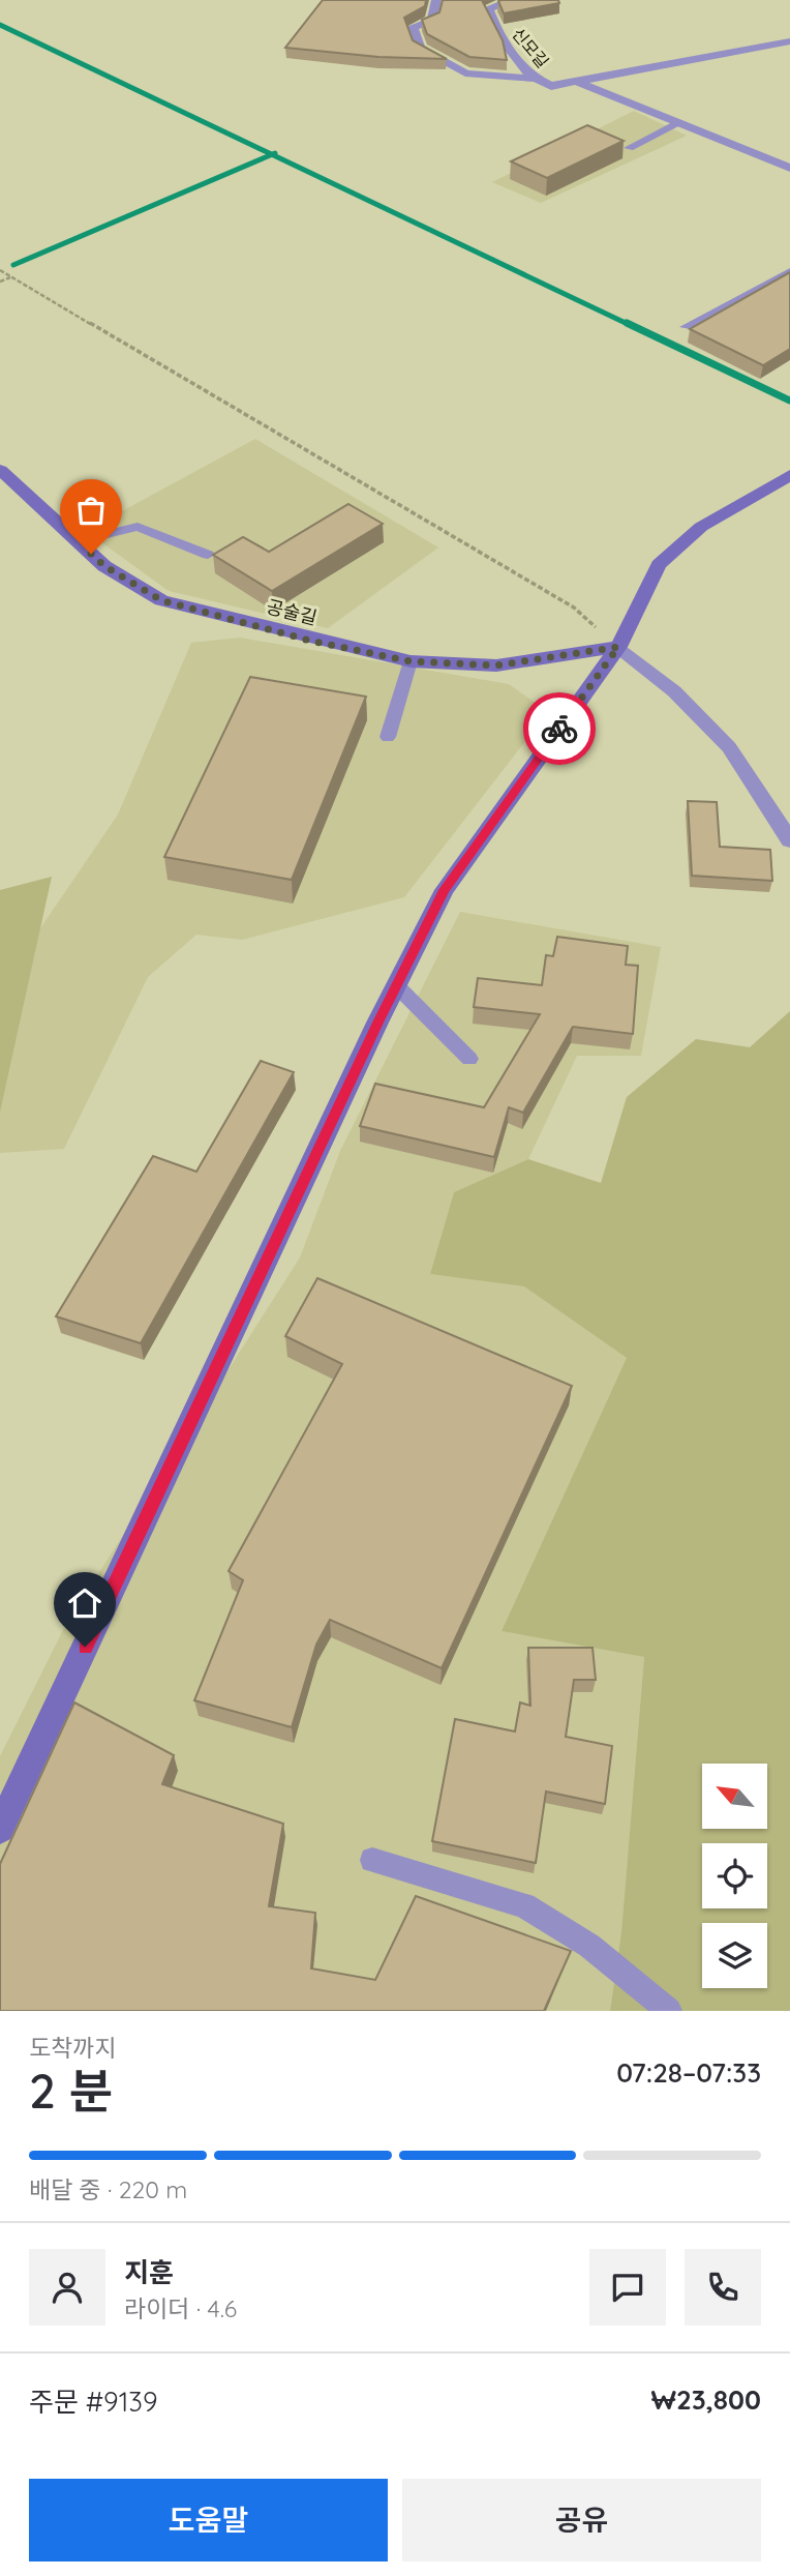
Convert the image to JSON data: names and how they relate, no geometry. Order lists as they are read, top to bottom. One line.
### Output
{"streets":{"street":["신모길","공술길"]},"north":"top left","page":{"heading":["2 분","도착까지","07:28–07:33"],"panel":["지훈","라이더 · 4.6","주문 #9139","₩23,800"],"bar":"배달 중 · 220 m","buttons":["도움말","공유"]}}
